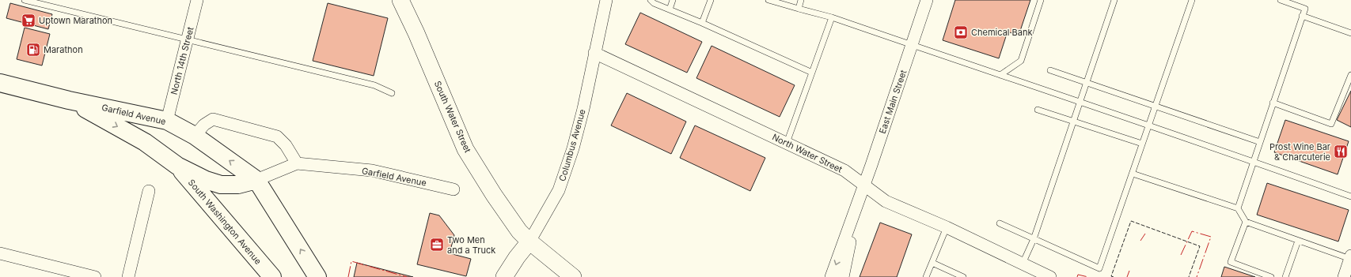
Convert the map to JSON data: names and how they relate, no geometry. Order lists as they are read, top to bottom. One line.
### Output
{"streets":{"main road":["Garfield Avenue","South Washington Avenue"],"street":["North 14th Street","East Main Street","South Water Street","Columbus Avenue","North Water Street"]},"crossings":[["North 14th Street","Garfield Avenue"],["East Main Street","North Water Street"],["Garfield Avenue","South Washington Avenue"],["South Water Street","Columbus Avenue"],["Columbus Avenue","North Water Street"]],"places":{"supermarket":["Uptown Marathon"],"bank":["Chemical Bank"],"fuel station":["Marathon"],"restaurant":["Prost Wine Bar & Charcuterie"],"office":["Two Men and a Truck"]}}
